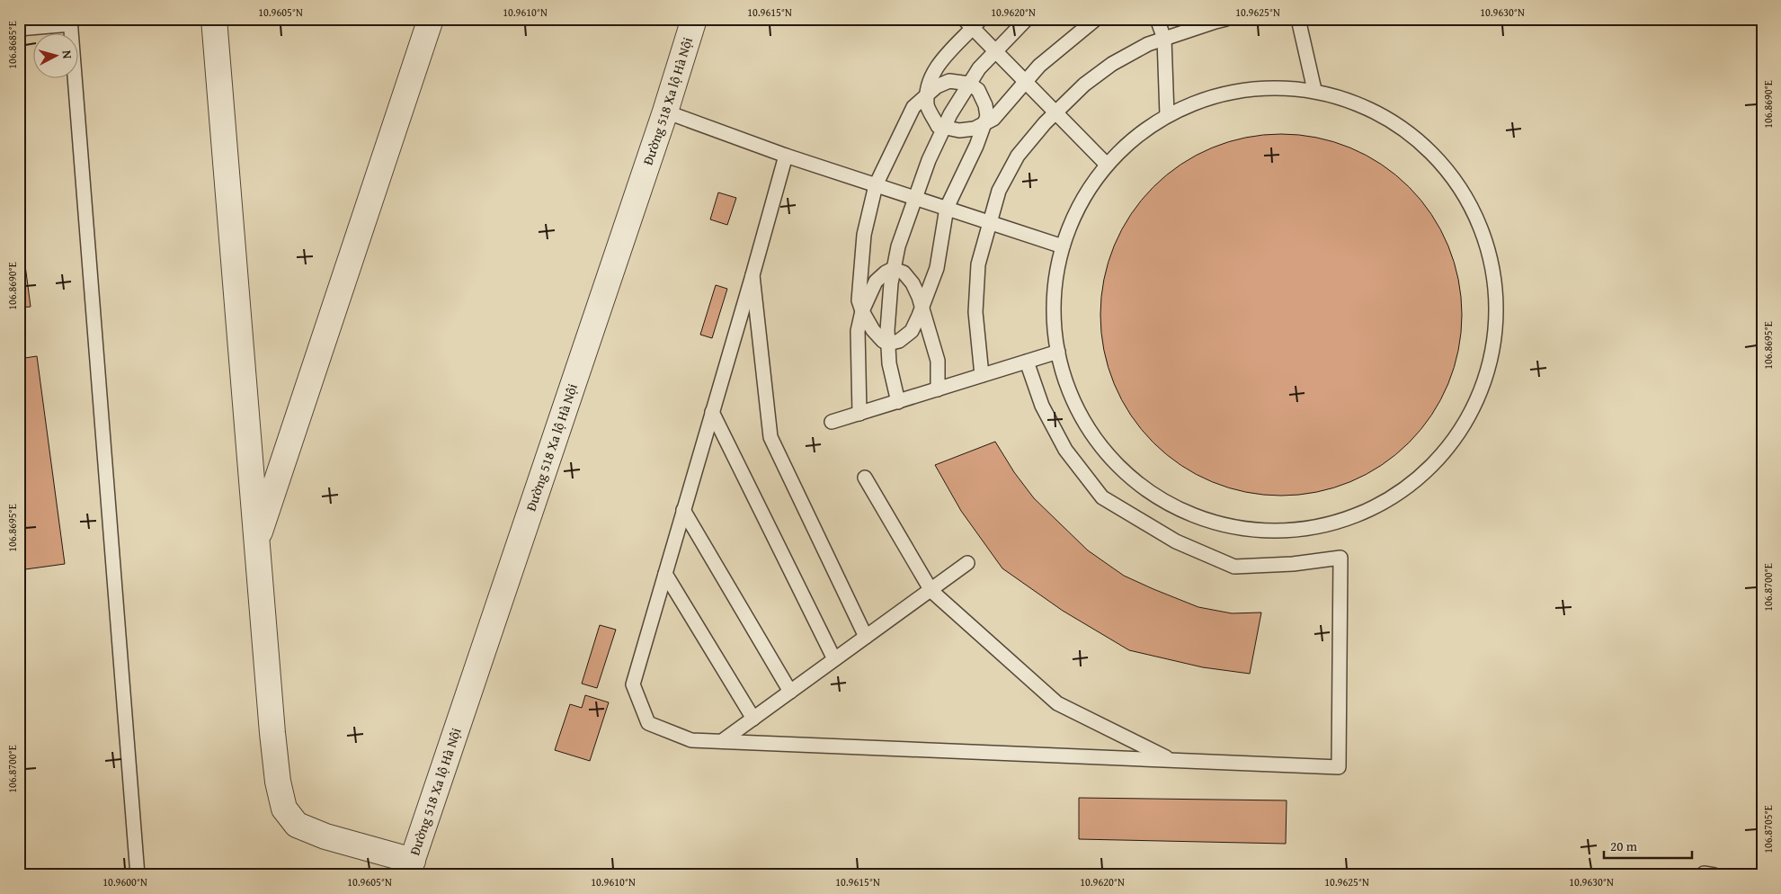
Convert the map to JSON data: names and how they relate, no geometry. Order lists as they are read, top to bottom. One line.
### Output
{"streets":{"street":["Đường 518 Xa lộ Hà Nội"]},"scale_bar":"20 m","north":"right","coordinates":["10.9605°N","10.9610°N","10.9615°N","10.9620°N","10.9625°N","10.9630°N","106.8685°E","106.8690°E","106.8695°E","106.8700°E","106.8705°E","10.9600°N"]}
